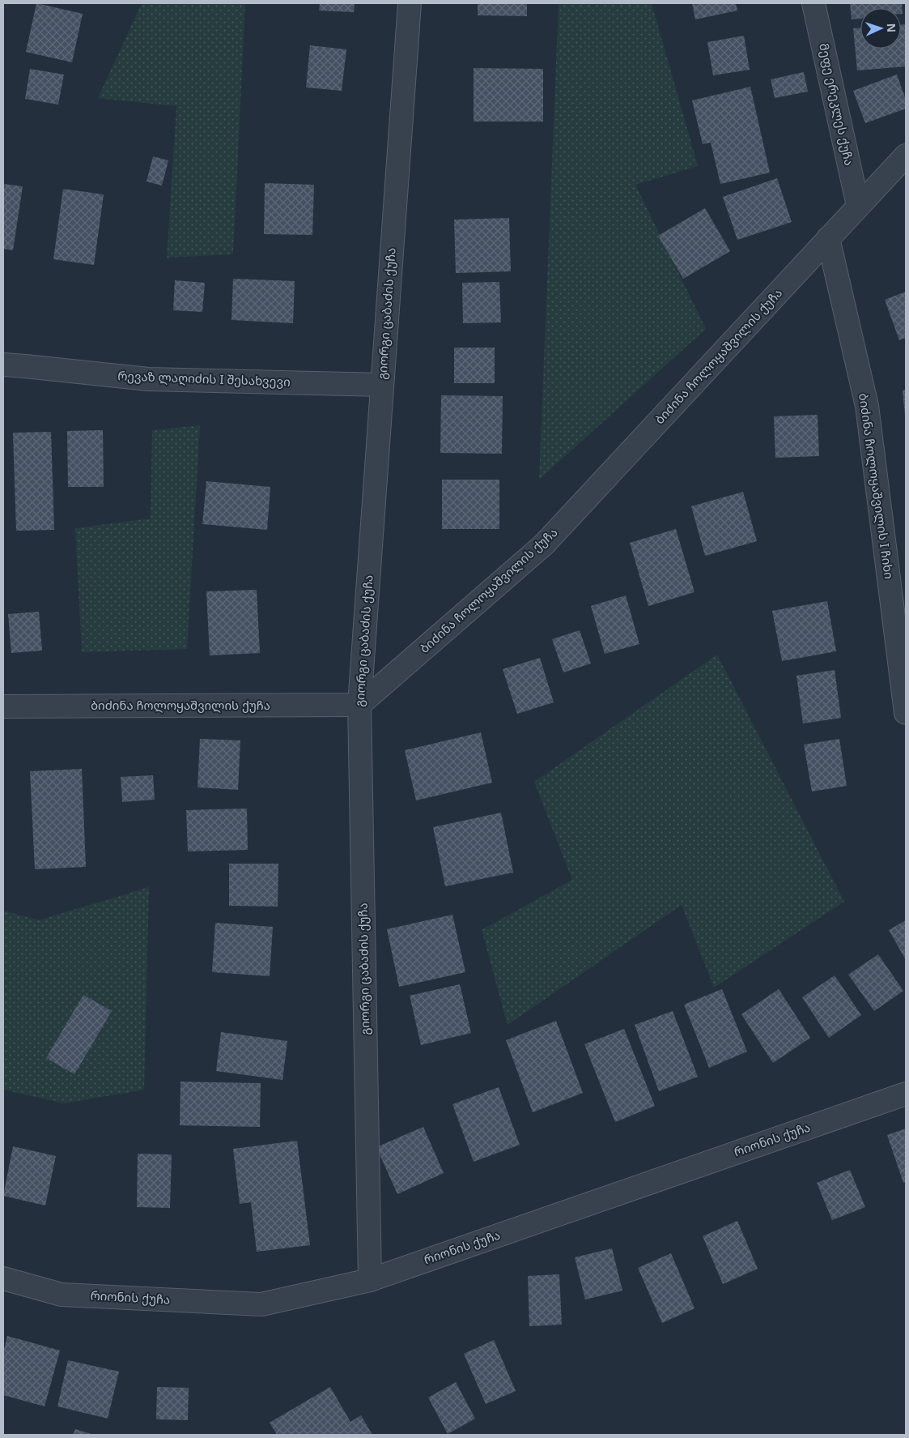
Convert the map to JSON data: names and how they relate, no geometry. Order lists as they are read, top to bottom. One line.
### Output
{"streets":{"street":["მეფე ერეკლეს ქუჩა","გიორგი ცაბაძის ქუჩა","ბიძინა ჩოლოყაშვილის ქუჩა","რევაზ ლაღიძის I შესახვევი","ბიძინა ჩოლოყაშვილის I ჩიხი","რიონის ქუჩა"]},"crossings":[["მეფე ერეკლეს ქუჩა","ბიძინა ჩოლოყაშვილის ქუჩა"],["გიორგი ცაბაძის ქუჩა","ბიძინა ჩოლოყაშვილის ქუჩა"],["გიორგი ცაბაძის ქუჩა","რევაზ ლაღიძის I შესახვევი"],["გიორგი ცაბაძის ქუჩა","რიონის ქუჩა"],["ბიძინა ჩოლოყაშვილის ქუჩა","ბიძინა ჩოლოყაშვილის I ჩიხი"]],"north":"right"}
